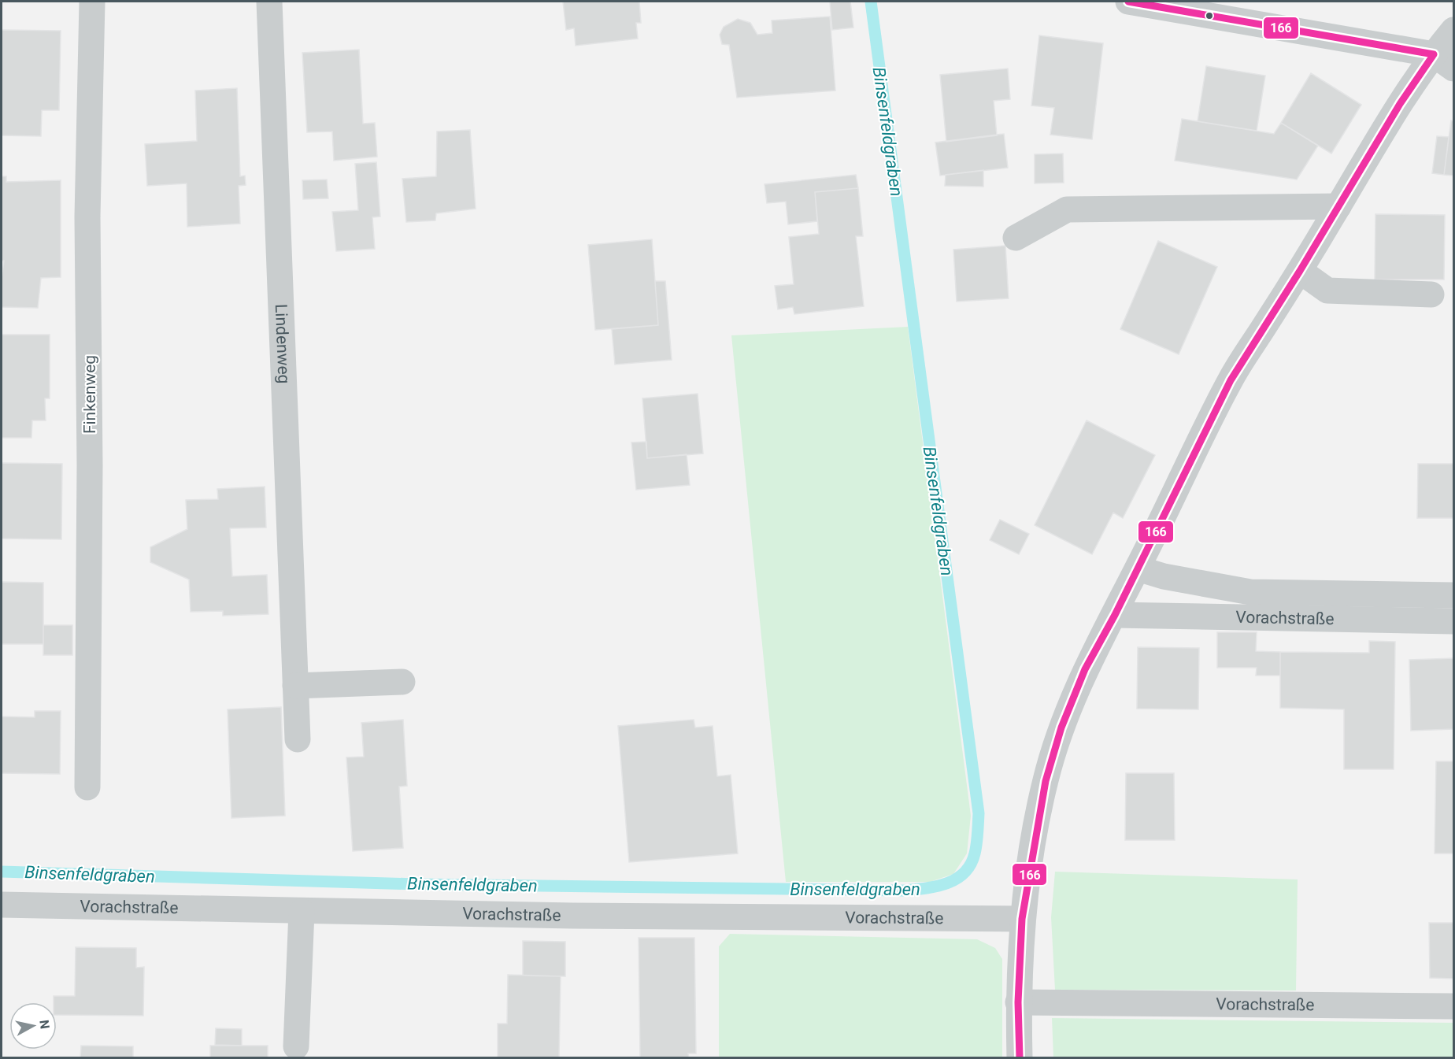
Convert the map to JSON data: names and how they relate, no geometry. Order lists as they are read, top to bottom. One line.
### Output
{"streets":{"street":["Lindenweg","Finkenweg","Vorachstraße"]},"water":["Binsenfeldgraben"],"lines":["transit line 166"],"north":"right"}
